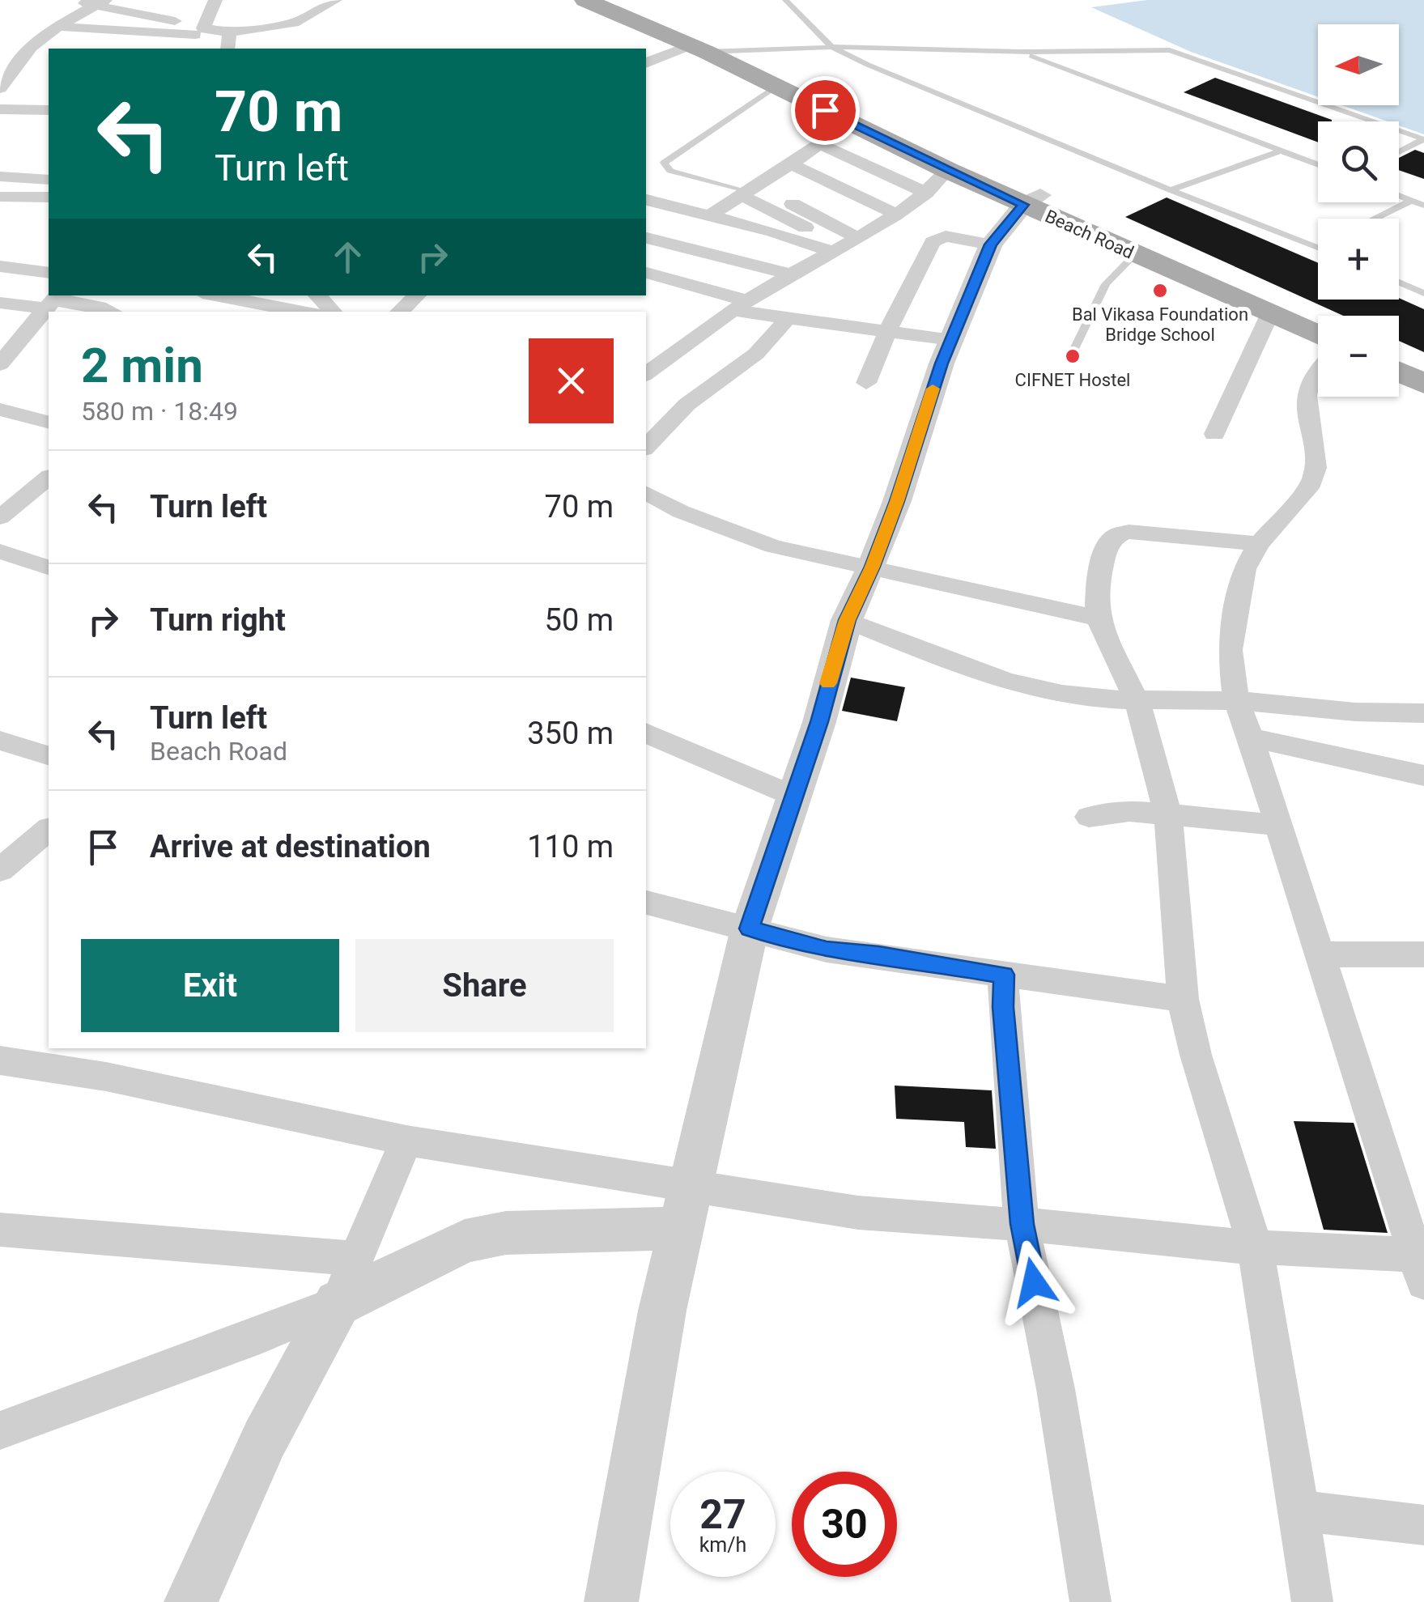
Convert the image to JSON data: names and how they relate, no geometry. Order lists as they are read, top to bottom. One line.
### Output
{"streets":{"main road":["Beach Road"]},"places":["Bal Vikasa Foundation Bridge School","CIFNET Hostel"],"north":"left","page":{"map_buttons":["+","−"],"turn":["70 m","Turn left"],"heading":["2 min","580 m · 18:49"],"list":[{"name":"Turn left","value":"70 m"},{"name":"Turn right","value":"50 m"},{"name":"Turn left","note":"Beach Road","value":"350 m"},{"name":"Arrive at destination","value":"110 m"}],"buttons":["Exit","Share"],"speed":"27 km/h","limit":"30"}}
